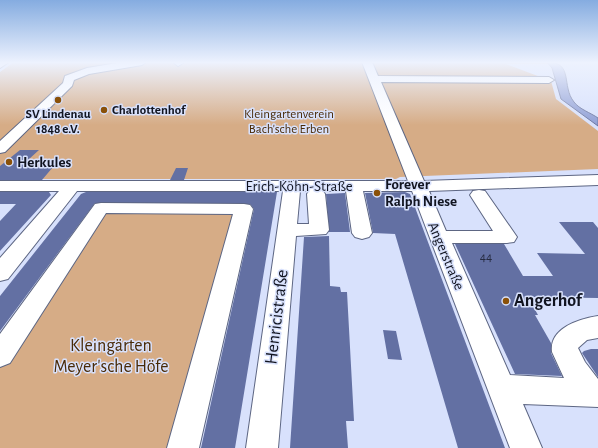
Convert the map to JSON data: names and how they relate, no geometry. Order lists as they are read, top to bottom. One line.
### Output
{"streets":{"street":["Erich-Köhn-Straße","Angerstraße","Henricistraße"]},"crossings":[["Erich-Köhn-Straße","Angerstraße"],["Erich-Köhn-Straße","Henricistraße"]],"parks":["Kleingartenverein Bach'sche Erben","Kleingärten Meyer'sche Höfe"],"places":["SV Lindenau 1848 e.V.","Charlottenhof","Herkules","Forever Ralph Niese","Angerhof"],"house_numbers":["44"]}
